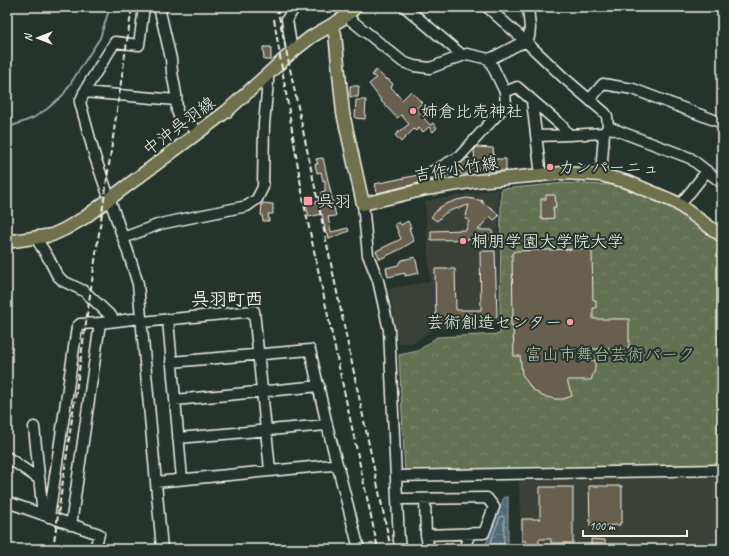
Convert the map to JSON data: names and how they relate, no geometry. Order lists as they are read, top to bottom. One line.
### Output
{"streets":{"main road":["中沖呉羽線","吉作小竹線"]},"districts":["呉羽町西"],"parks":["富山市舞台芸術パーク"],"places":{"other":["姉倉比売神社","カンパーニュ","桐朋学園大学院大学","芸術創造センター"],"transit":["呉羽"]},"scale_bar":"100 m","north":"left"}
